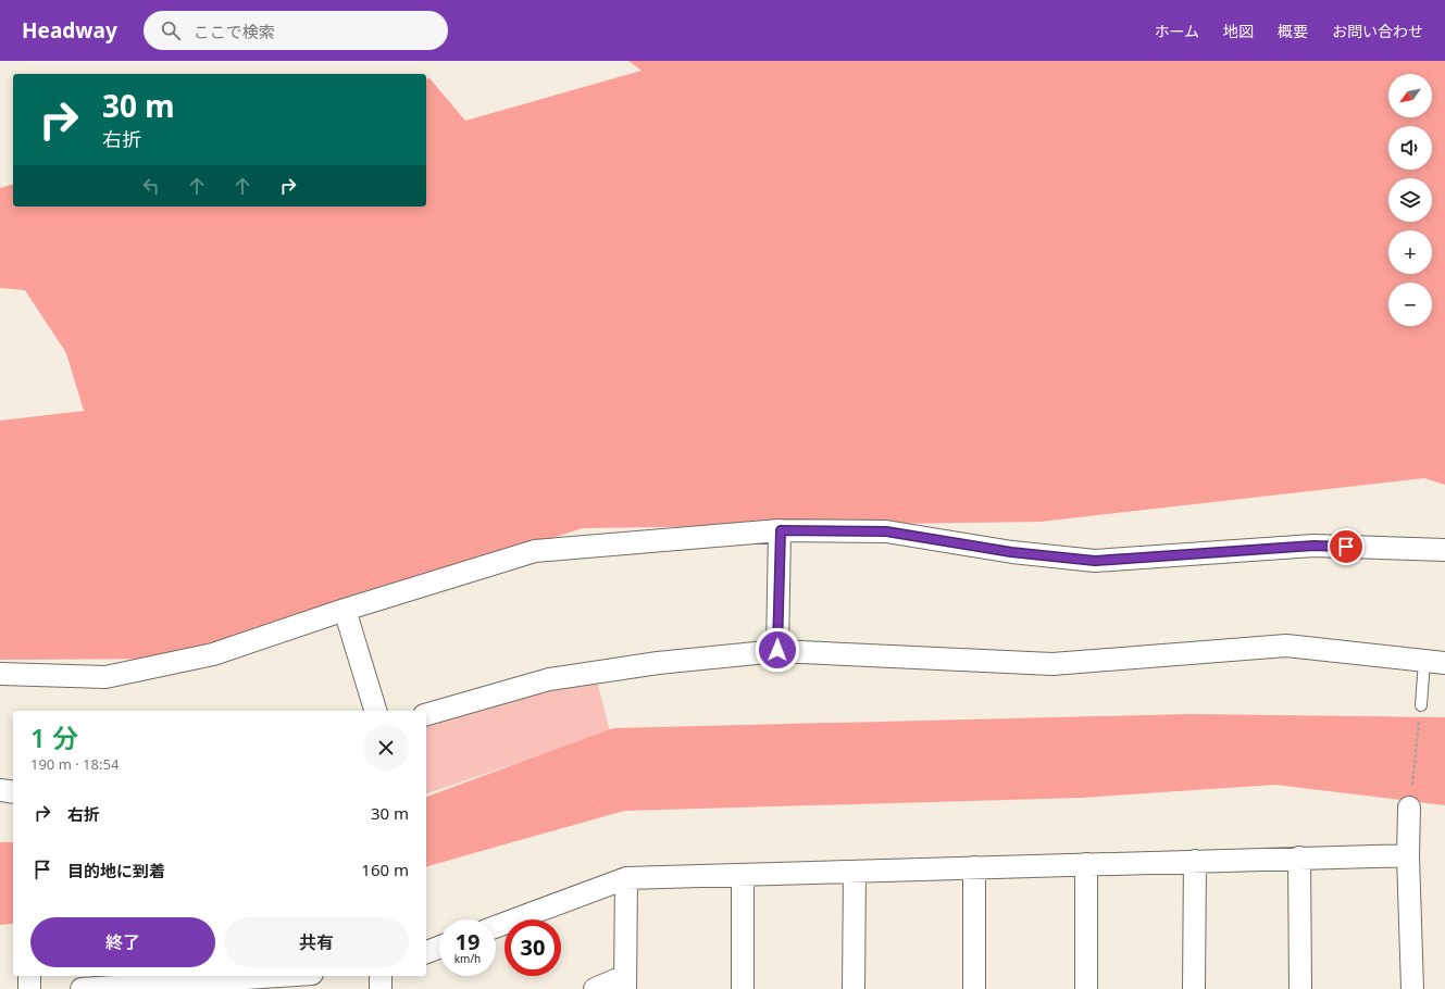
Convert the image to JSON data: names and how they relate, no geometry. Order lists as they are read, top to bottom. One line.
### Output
{"north":"bottom left","page":{"header":"Headway","search":"ここで検索","nav":["ホーム","地図","概要","お問い合わせ"],"map_buttons":["+","−"],"turn":["30 m","右折"],"heading":["1 分","190 m · 18:54"],"list":[{"name":"右折","value":"30 m"},{"name":"目的地に到着","value":"160 m"}],"buttons":["終了","共有"],"speed":"19 km/h","limit":"30"}}
